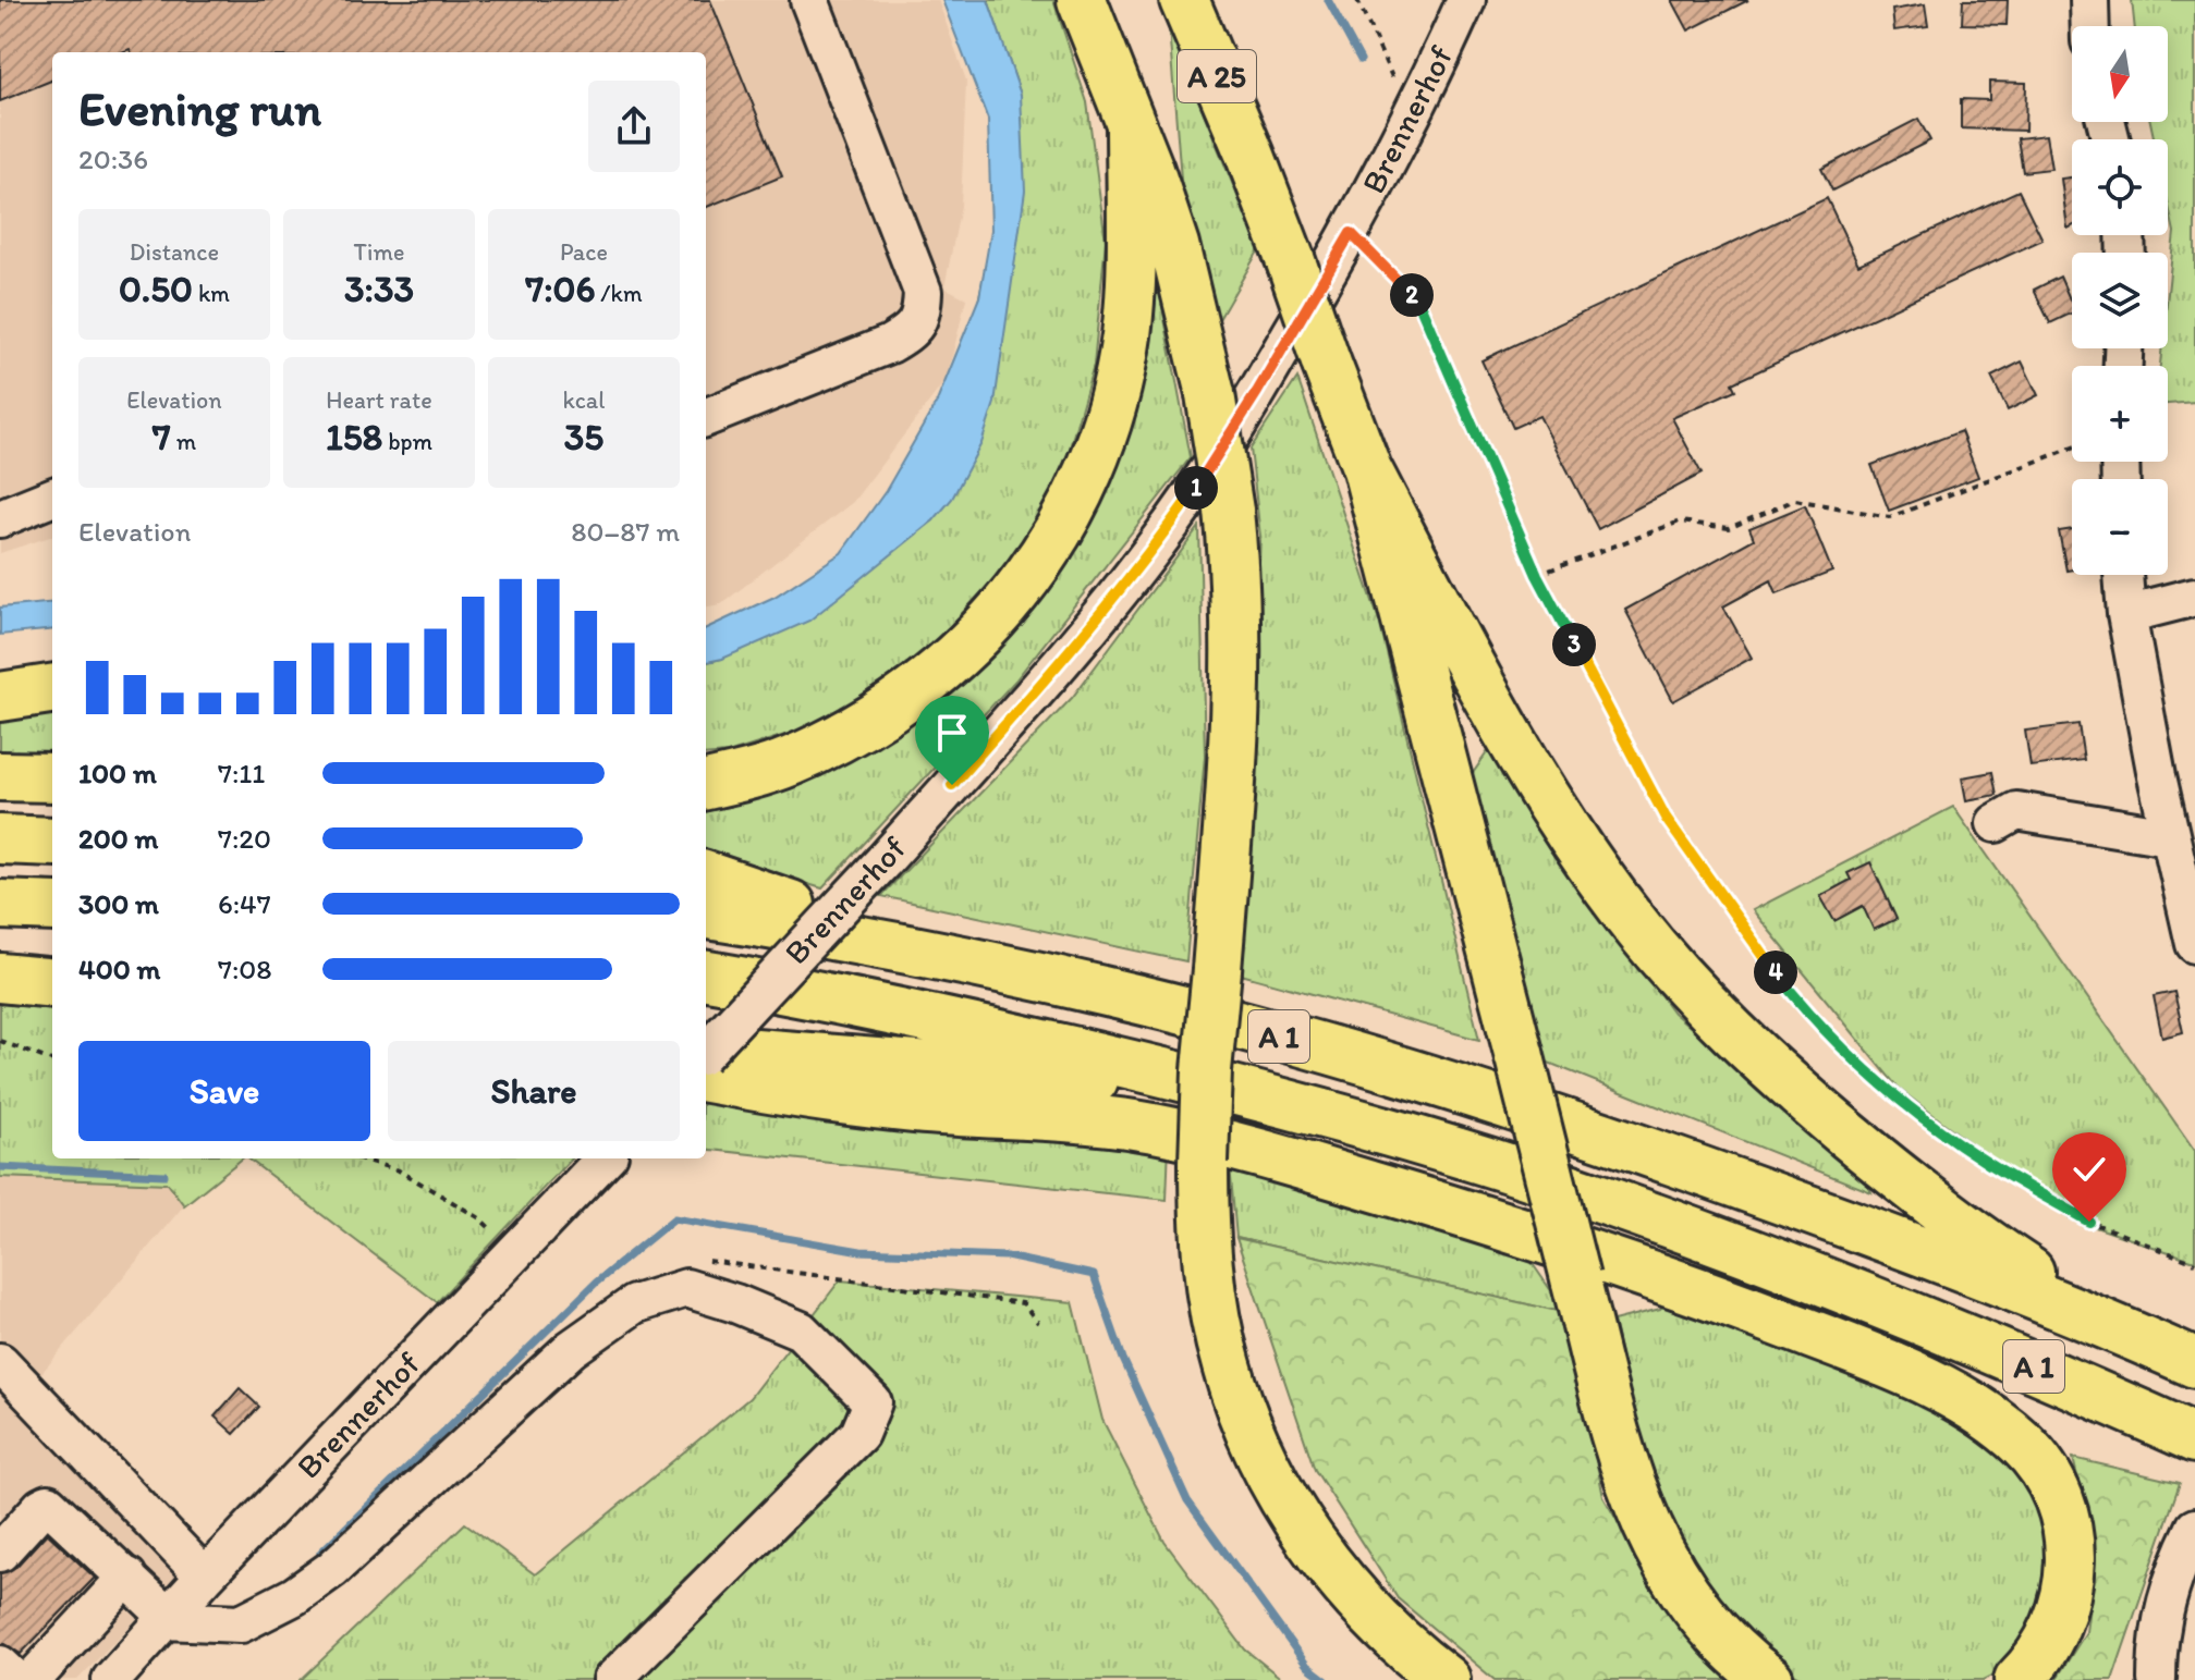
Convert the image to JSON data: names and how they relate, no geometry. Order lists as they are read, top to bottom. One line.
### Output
{"streets":{"highway":["A 25","A 1"],"street":["Brennerhof"]},"north":"bottom","page":{"map_buttons":["+","−"],"heading":["Evening run","20:36"],"stats":[["Distance","0.50 km"],["Time","3:33"],["Pace","7:06 /km"],["Elevation","7 m"],["Heart rate","158 bpm"],["kcal","35"]],"pins":["2","1","3","4"],"chart":["Elevation","80–87 m"],"list":[{"name":"100 m","note":"7:11"},{"name":"200 m","note":"7:20"},{"name":"300 m","note":"6:47"},{"name":"400 m","note":"7:08"}],"buttons":["Save","Share"]}}
